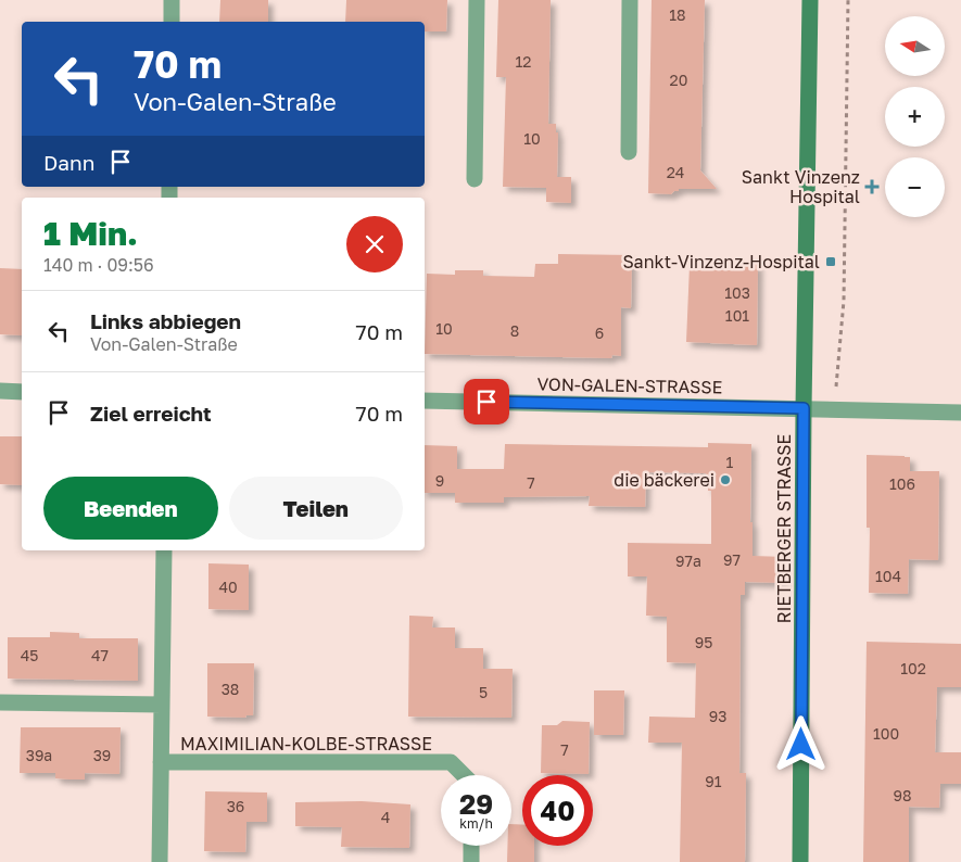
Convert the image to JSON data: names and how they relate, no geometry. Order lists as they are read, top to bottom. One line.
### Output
{"streets":{"street":["VON-GALEN-STRASSE","RIETBERGER STRASSE","MAXIMILIAN-KOLBE-STRASSE"]},"crossings":[["VON-GALEN-STRASSE","RIETBERGER STRASSE"]],"places":{"health":["Sankt Vinzenz Hospital"],"transit":["Sankt-Vinzenz-Hospital"],"other":["die bäckerei"]},"house_numbers":["18","12","20","10","24","103","101","10","8","6","1","9","7","106","97","97a","104","40","95","45","47","102","38","5","93","100","7","39a","39","91","98","36","4"],"north":"left","page":{"map_buttons":["+","−"],"turn":["70 m","Von-Galen-Straße"],"then":"Dann","heading":["1 Min.","140 m · 09:56"],"list":[{"name":"Links abbiegen","note":"Von-Galen-Straße","value":"70 m"},{"name":"Ziel erreicht","value":"70 m"}],"buttons":["Beenden","Teilen"],"speed":"29 km/h","limit":"40"}}
